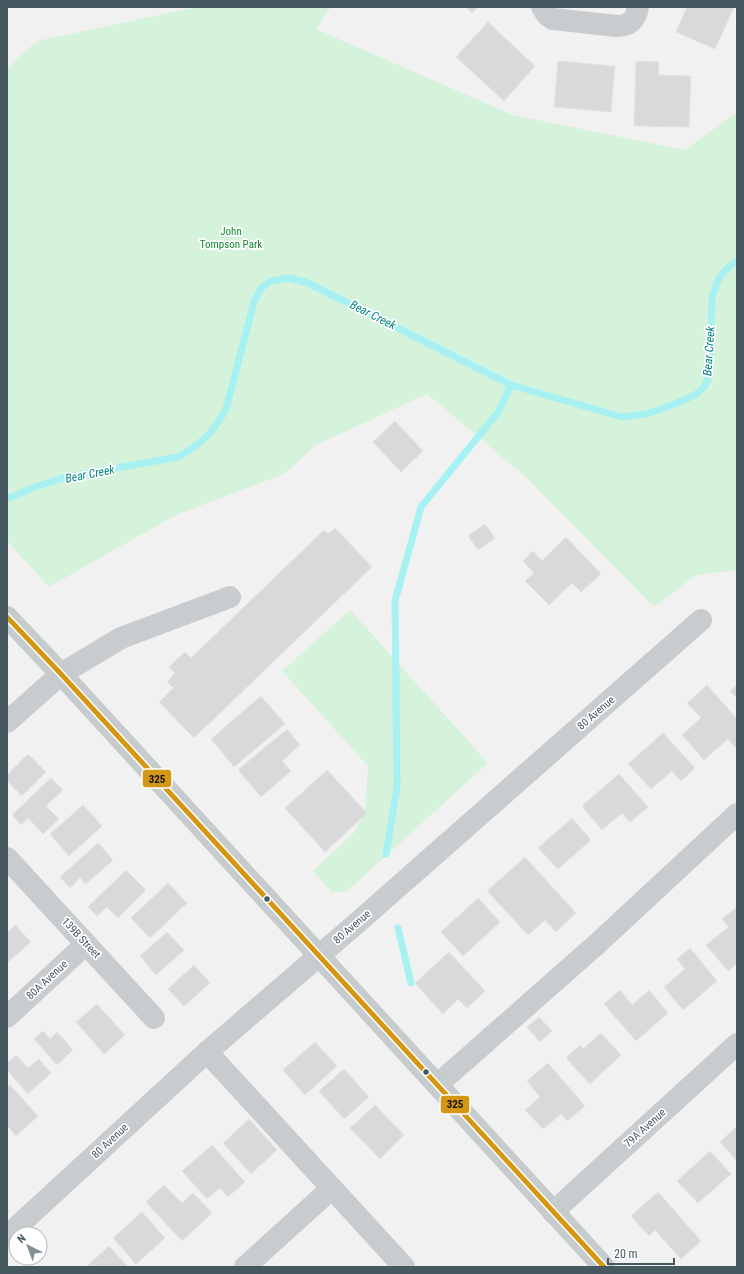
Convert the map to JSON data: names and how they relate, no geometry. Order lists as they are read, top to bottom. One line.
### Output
{"streets":{"street":["80 Avenue","139B Street","80A Avenue","79A Avenue"]},"crossings":[["139B Street","80A Avenue"]],"water":["Bear Creek"],"parks":["John Tompson Park"],"lines":["transit line 325"],"scale_bar":"20 m","north":"top left"}
